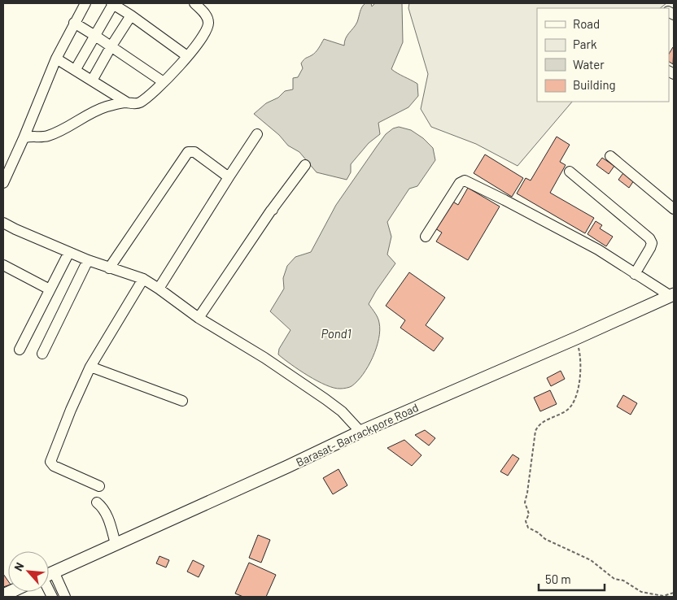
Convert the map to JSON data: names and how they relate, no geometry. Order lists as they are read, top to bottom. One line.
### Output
{"streets":{"main road":["Barasat- Barrackpore Road"]},"water":["Pond1"],"legend":["Road","Park","Water","Building"],"scale_bar":"50 m","north":"top left"}
